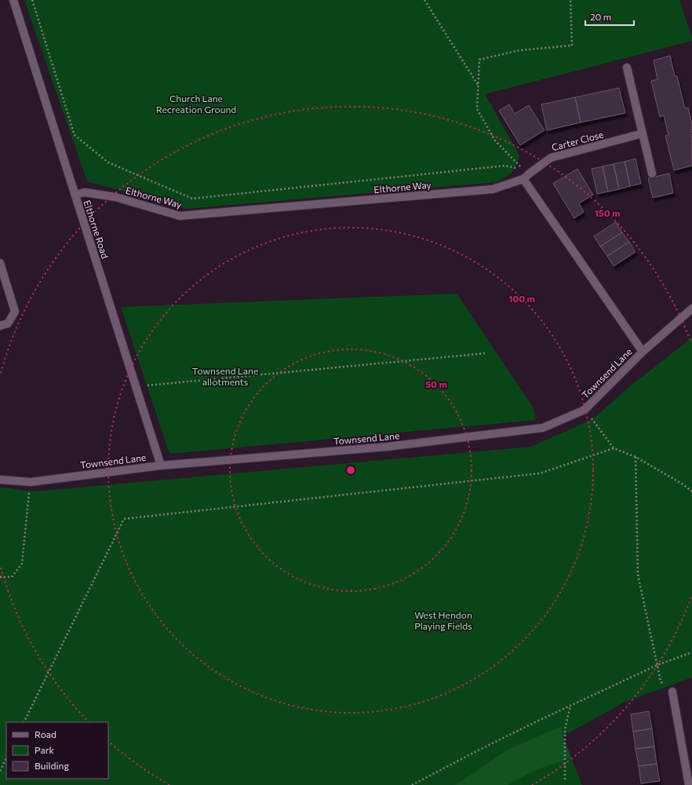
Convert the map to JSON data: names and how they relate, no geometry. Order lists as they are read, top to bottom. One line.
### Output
{"streets":{"street":["Carter Close","Elthorne Way","Elthorne Road","Townsend Lane"]},"crossings":[["Carter Close","Elthorne Way"],["Elthorne Way","Elthorne Road"],["Elthorne Road","Townsend Lane"]],"parks":["Church Lane Recreation Ground","Townsend Lane allotments","West Hendon Playing Fields"],"legend":["Road","Park","Building"],"scale_bar":"20 m","rings":["150 m","100 m","50 m"]}
